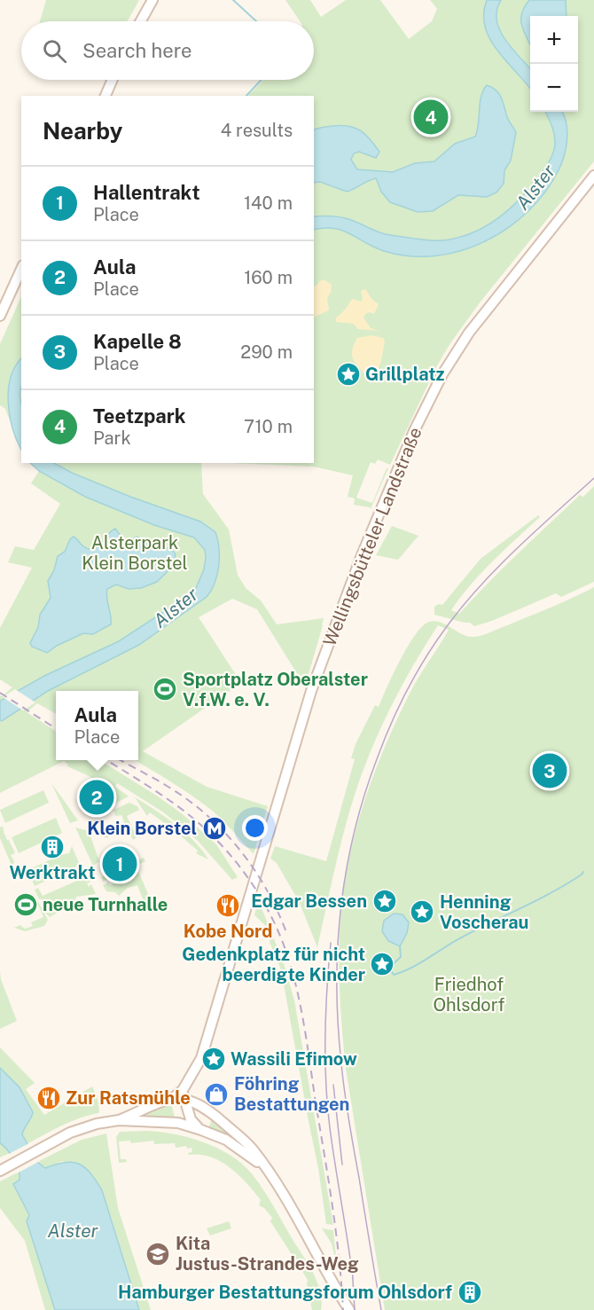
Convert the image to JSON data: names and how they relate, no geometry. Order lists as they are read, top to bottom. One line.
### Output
{"streets":{"main road":["Wellingsbütteler Landstraße"]},"water":["Alster"],"parks":["Alsterpark Klein Borstel","Friedhof Ohlsdorf"],"places":{"place":["Grillplatz","Edgar Bessen","Henning Voscherau","Gedenkplatz für nicht beerdigte Kinder","Wassili Efimow"],"sports":["Sportplatz Oberalster V.f.W. e. V.","neue Turnhalle"],"metro station":["Klein Borstel"],"building":["Werktrakt","Hamburger Bestattungsforum Ohlsdorf"],"restaurant":["Kobe Nord","Zur Ratsmühle"],"shop":["Föhring Bestattungen"],"school or university":["Kita Justus-Strandes-Weg"]},"page":{"map_buttons":["+","−"],"search":"Search here","heading":["Nearby","4 results"],"pins":["4","3","2","1"],"list":[{"mark":"1","name":"Hallentrakt","note":"Place","value":"140 m"},{"mark":"2","name":"Aula","note":"Place","value":"160 m"},{"mark":"3","name":"Kapelle 8","note":"Place","value":"290 m"},{"mark":"4","name":"Teetzpark","note":"Park","value":"710 m"}],"popup":["Aula","Place"]}}
